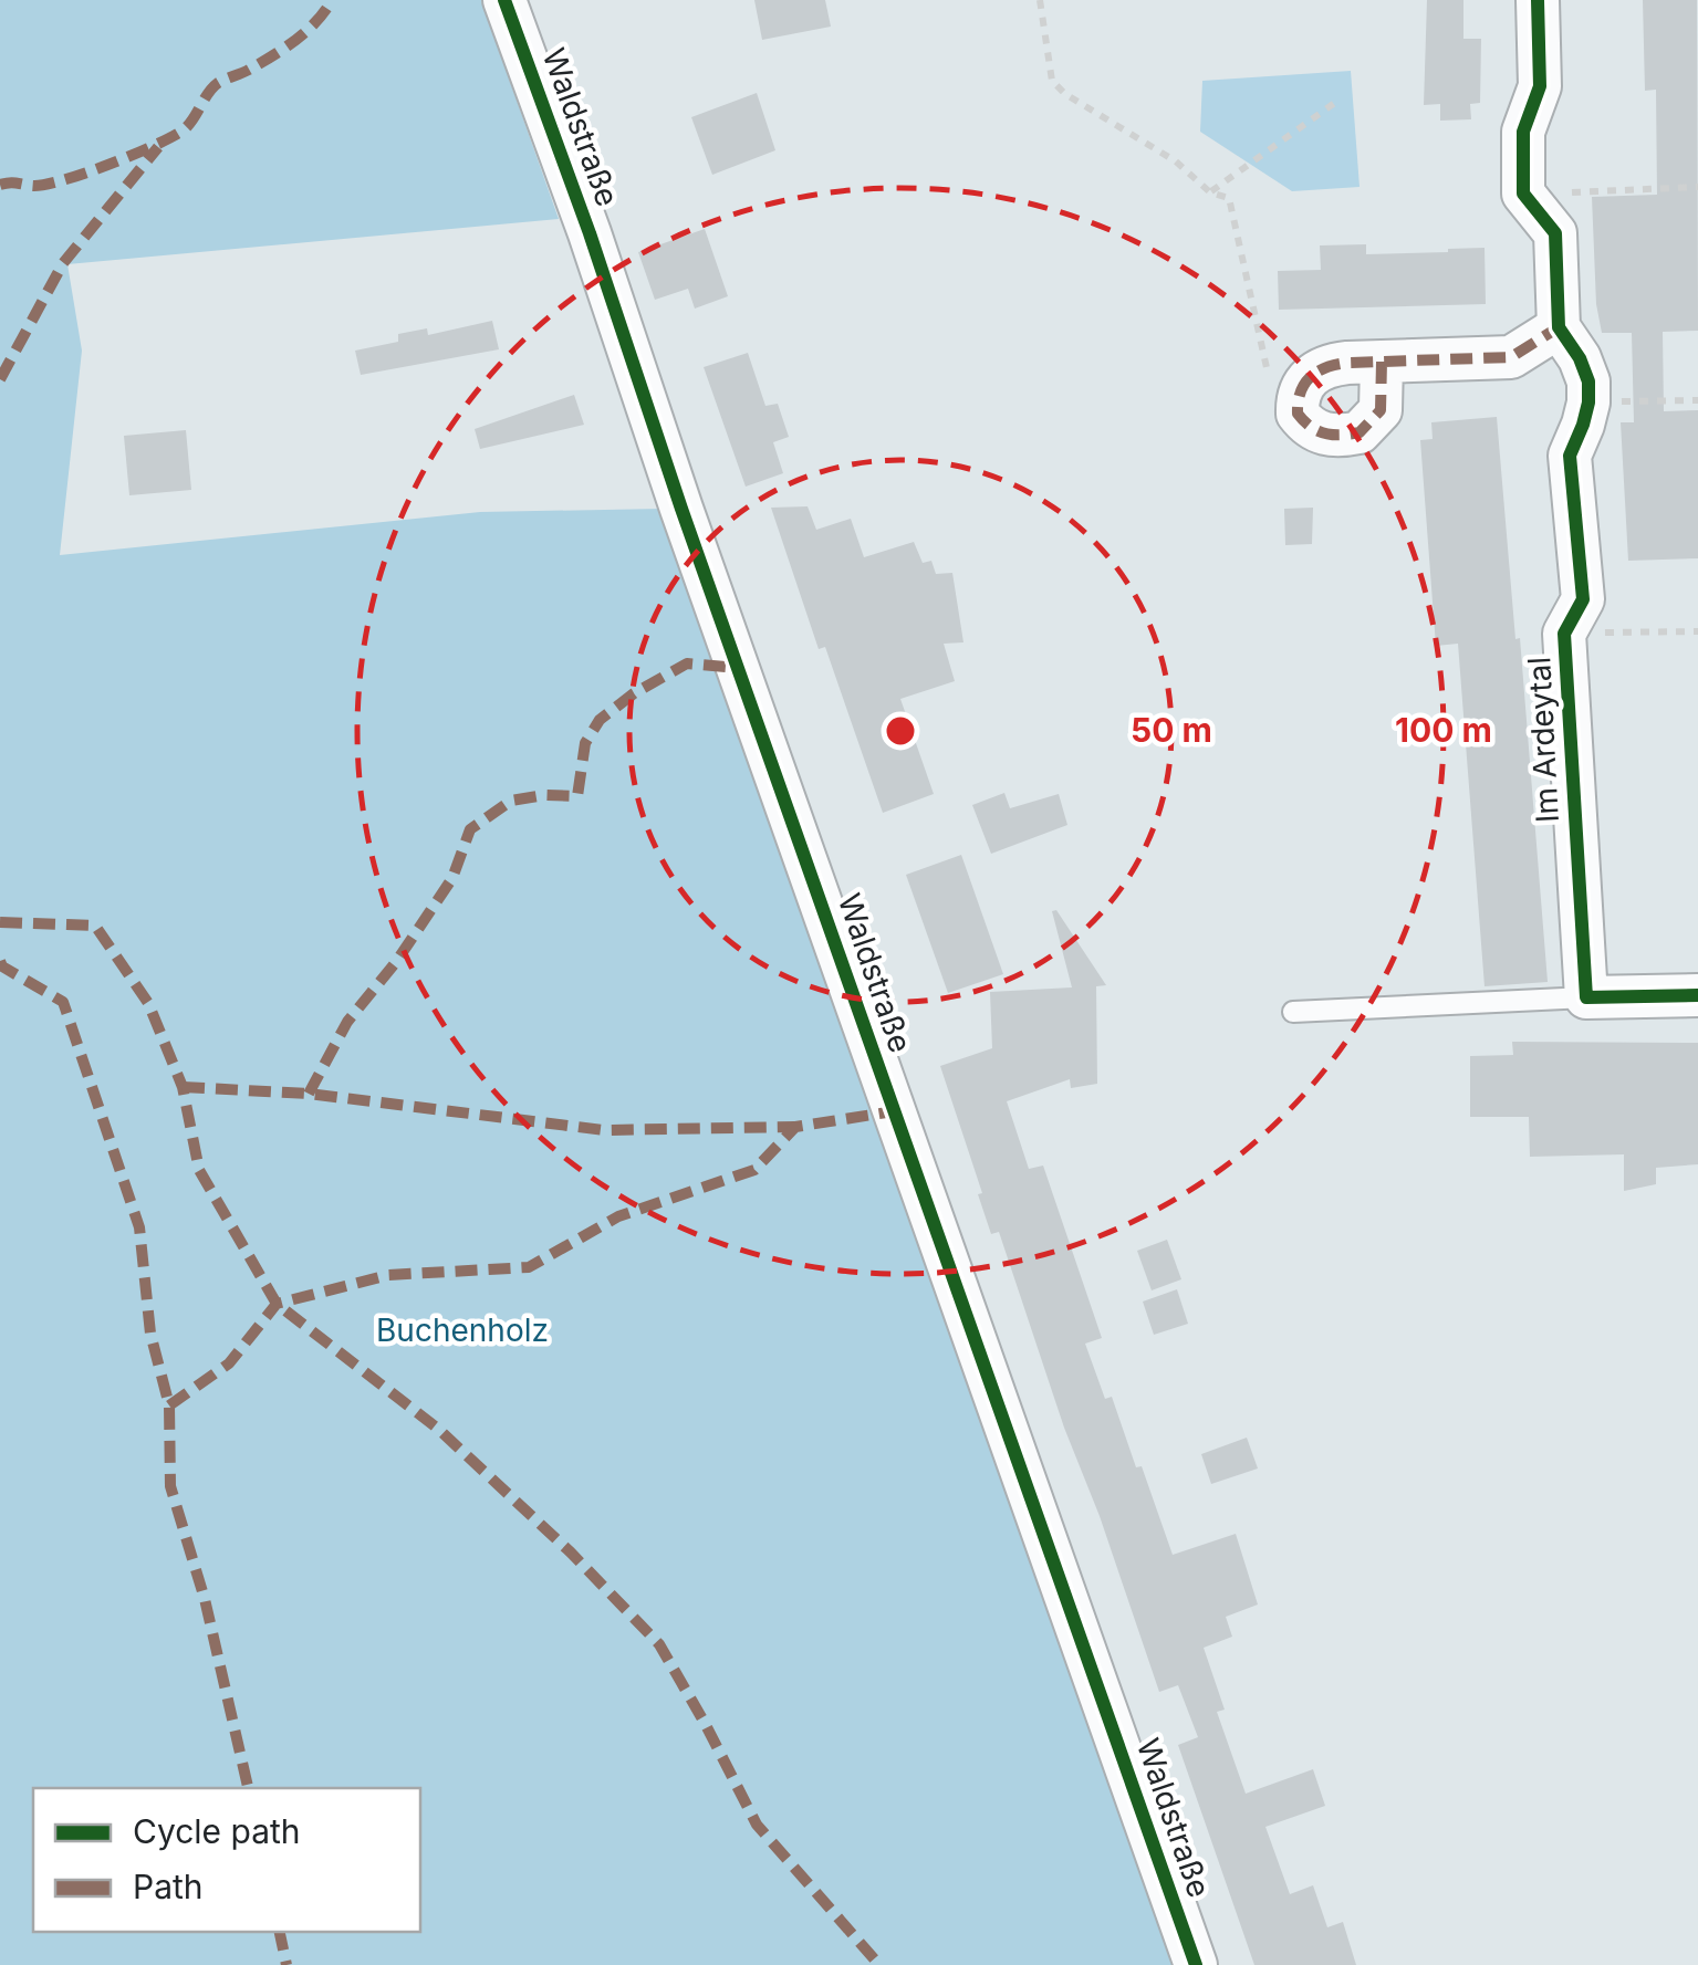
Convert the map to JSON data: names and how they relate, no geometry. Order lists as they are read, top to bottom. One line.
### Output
{"streets":{"street":["Waldstraße","Im Ardeytal"]},"parks":["Buchenholz"],"legend":["Cycle path","Path"],"rings":["50 m","100 m"]}
